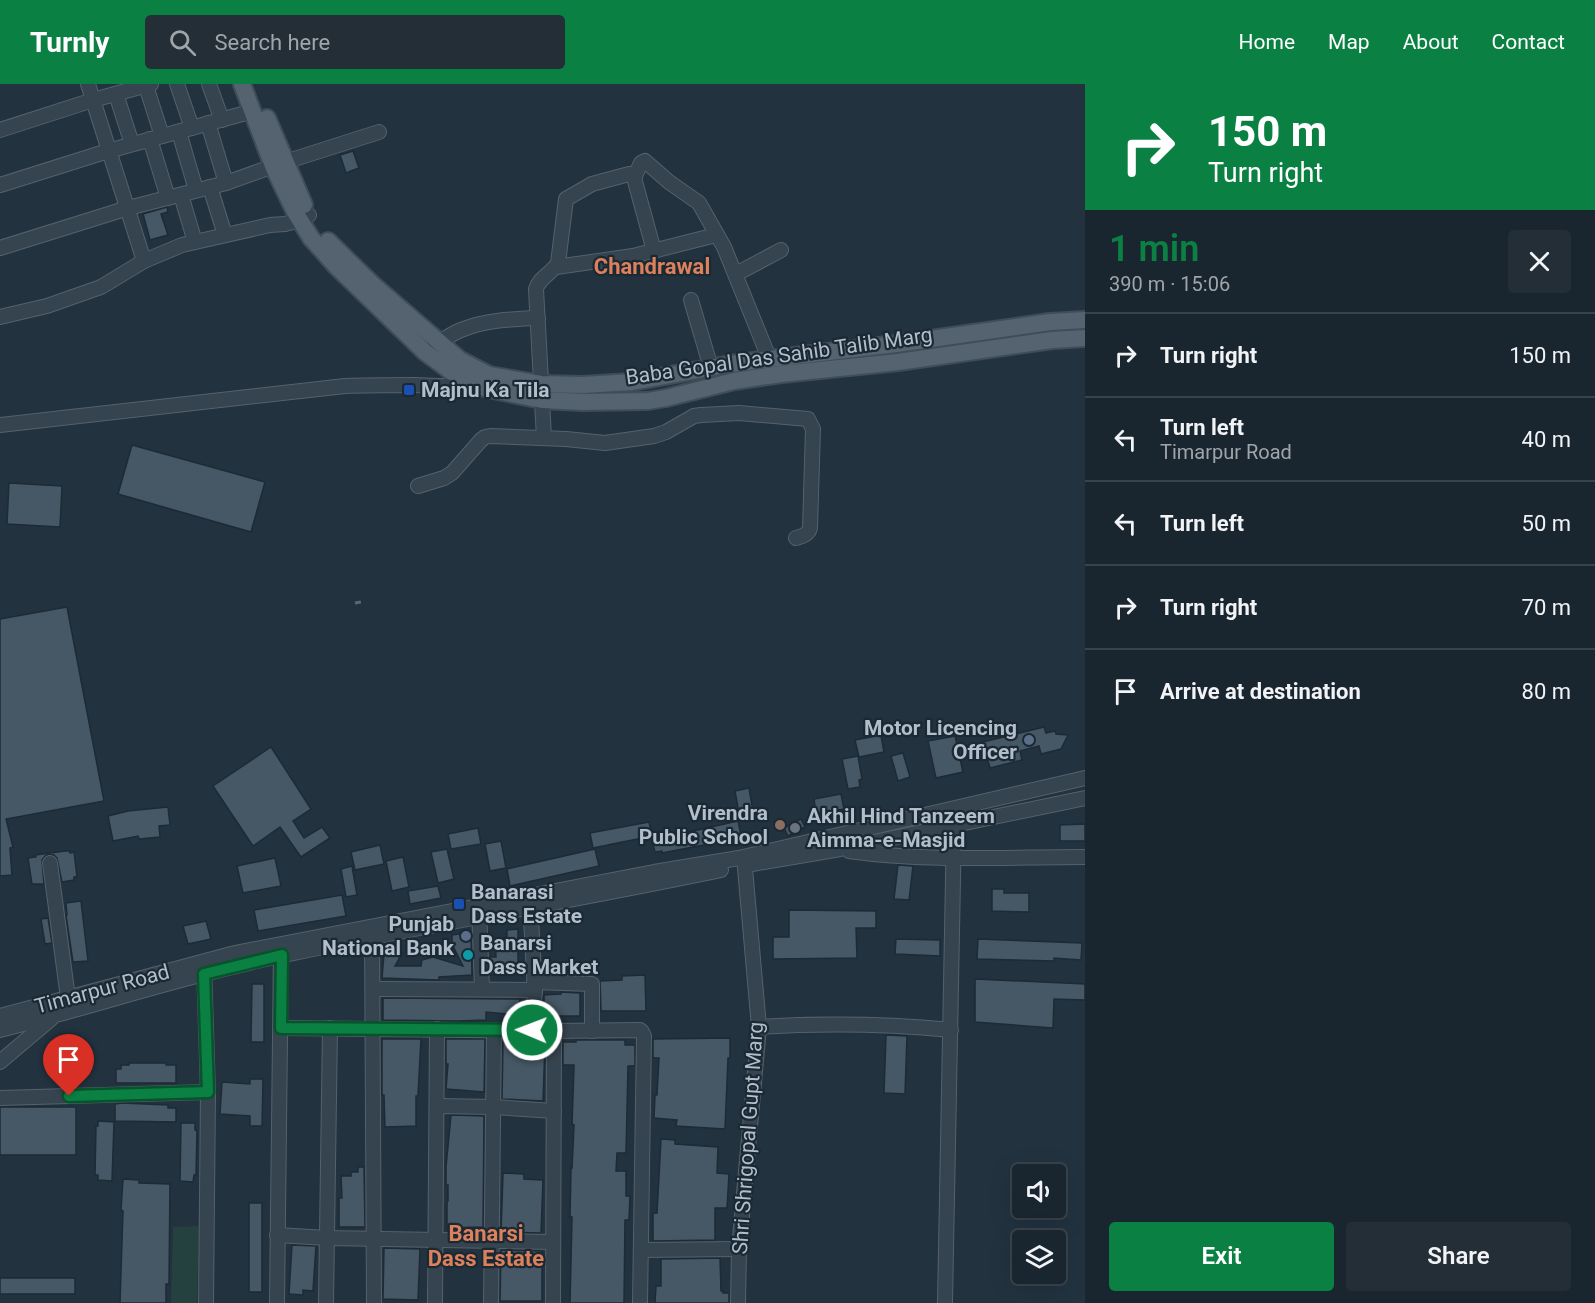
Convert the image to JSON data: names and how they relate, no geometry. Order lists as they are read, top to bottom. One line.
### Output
{"streets":{"main road":["Baba Gopal Das Sahib Talib Marg"],"street":["Timarpur Road","Shri Shrigopal Gupt Marg"]},"crossings":[["Timarpur Road","Shri Shrigopal Gupt Marg"]],"districts":["Chandrawal","Banarsi Dass Estate"],"places":{"transit":["Majnu Ka Tila","Banarasi Dass Estate"],"other":["Motor Licencing Officer","Virendra Public School","Akhil Hind Tanzeem Aimma-e-Masjid","Punjab National Bank","Banarsi Dass Market"]},"page":{"header":"Turnly","search":"Search here","nav":["Home","Map","About","Contact"],"turn":["150 m","Turn right"],"heading":["1 min","390 m · 15:06"],"list":[{"name":"Turn right","value":"150 m"},{"name":"Turn left","note":"Timarpur Road","value":"40 m"},{"name":"Turn left","value":"50 m"},{"name":"Turn right","value":"70 m"},{"name":"Arrive at destination","value":"80 m"}],"buttons":["Exit","Share"]}}
